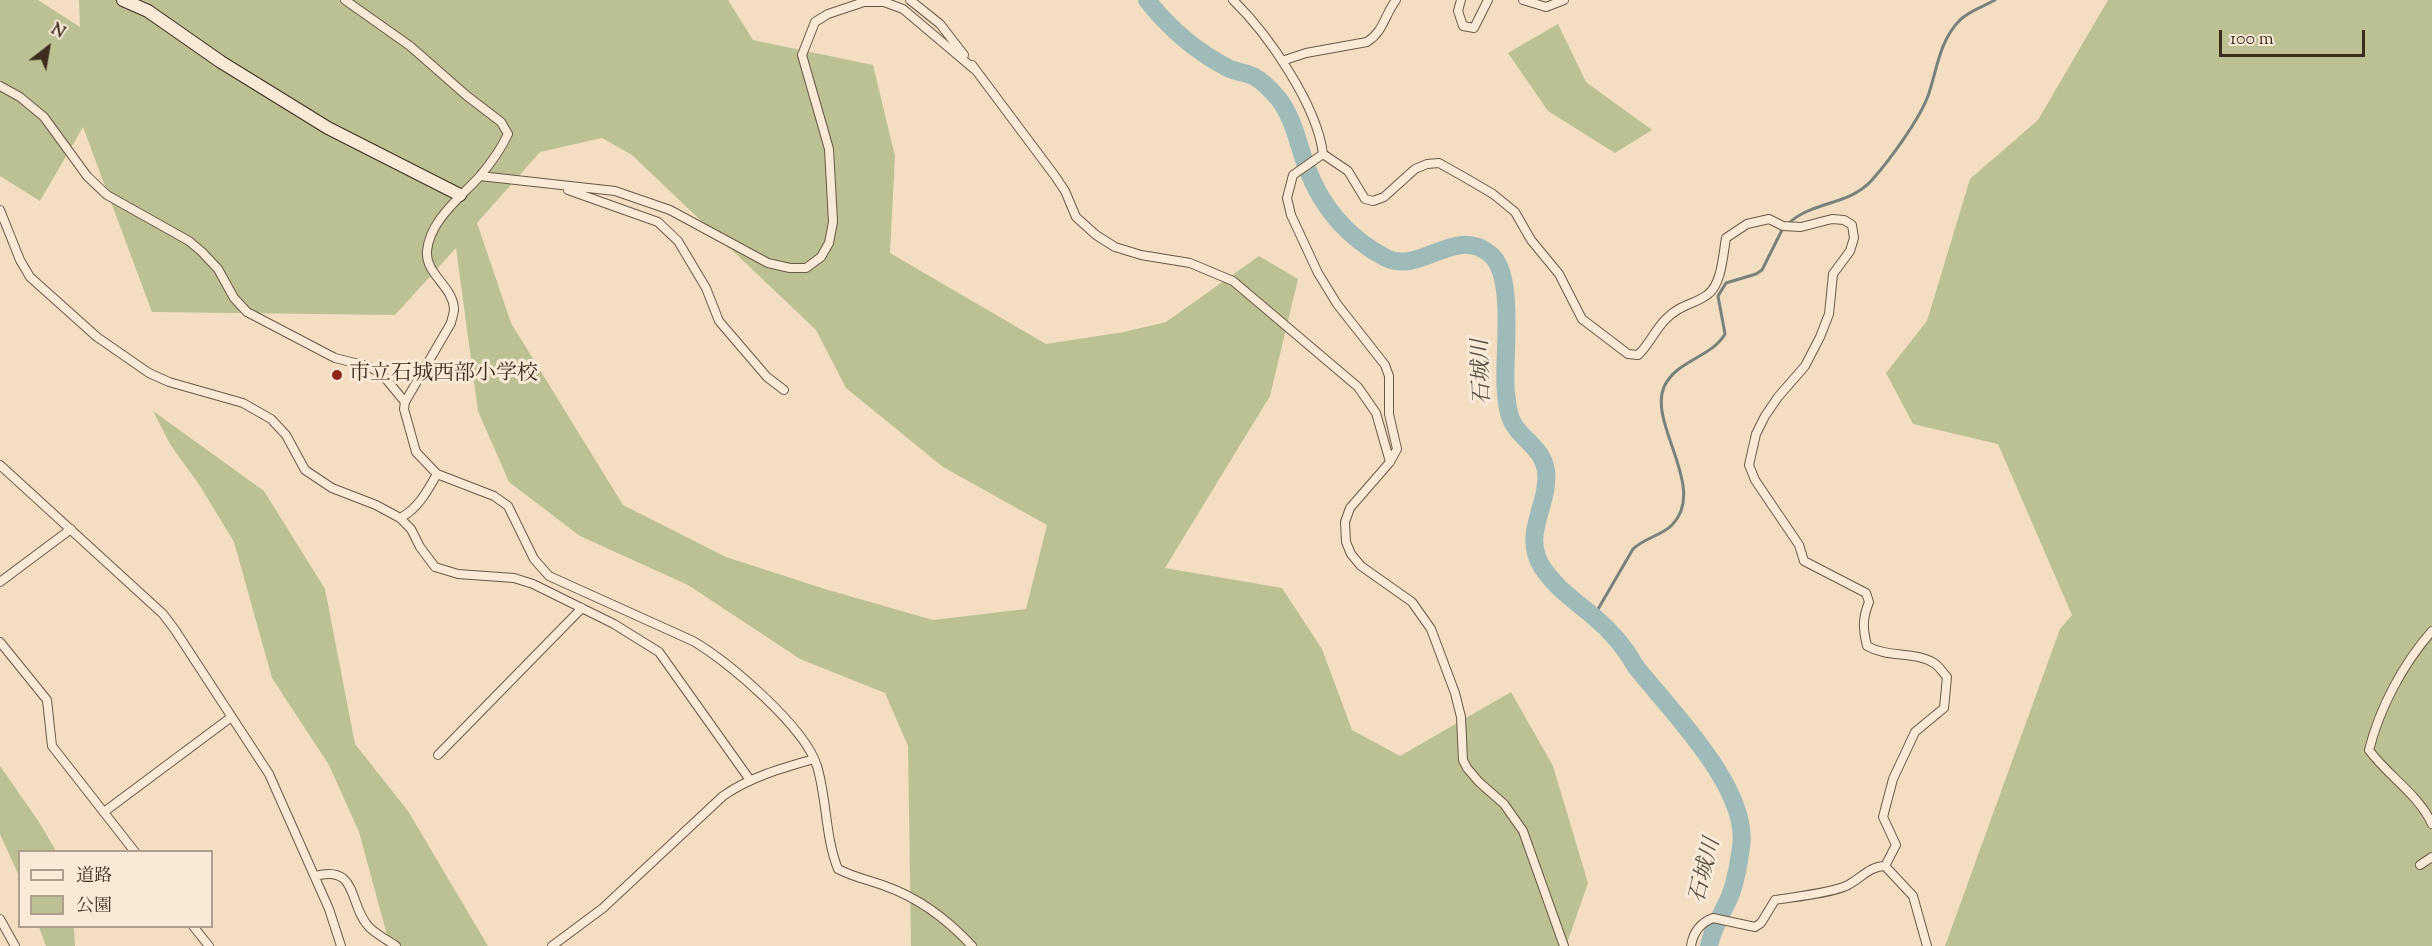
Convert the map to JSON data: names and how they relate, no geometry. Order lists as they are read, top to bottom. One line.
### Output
{"water":["石城川"],"places":["市立石城西部小学校"],"legend":["道路","公園"],"scale_bar":"100 m","north":"top right"}
